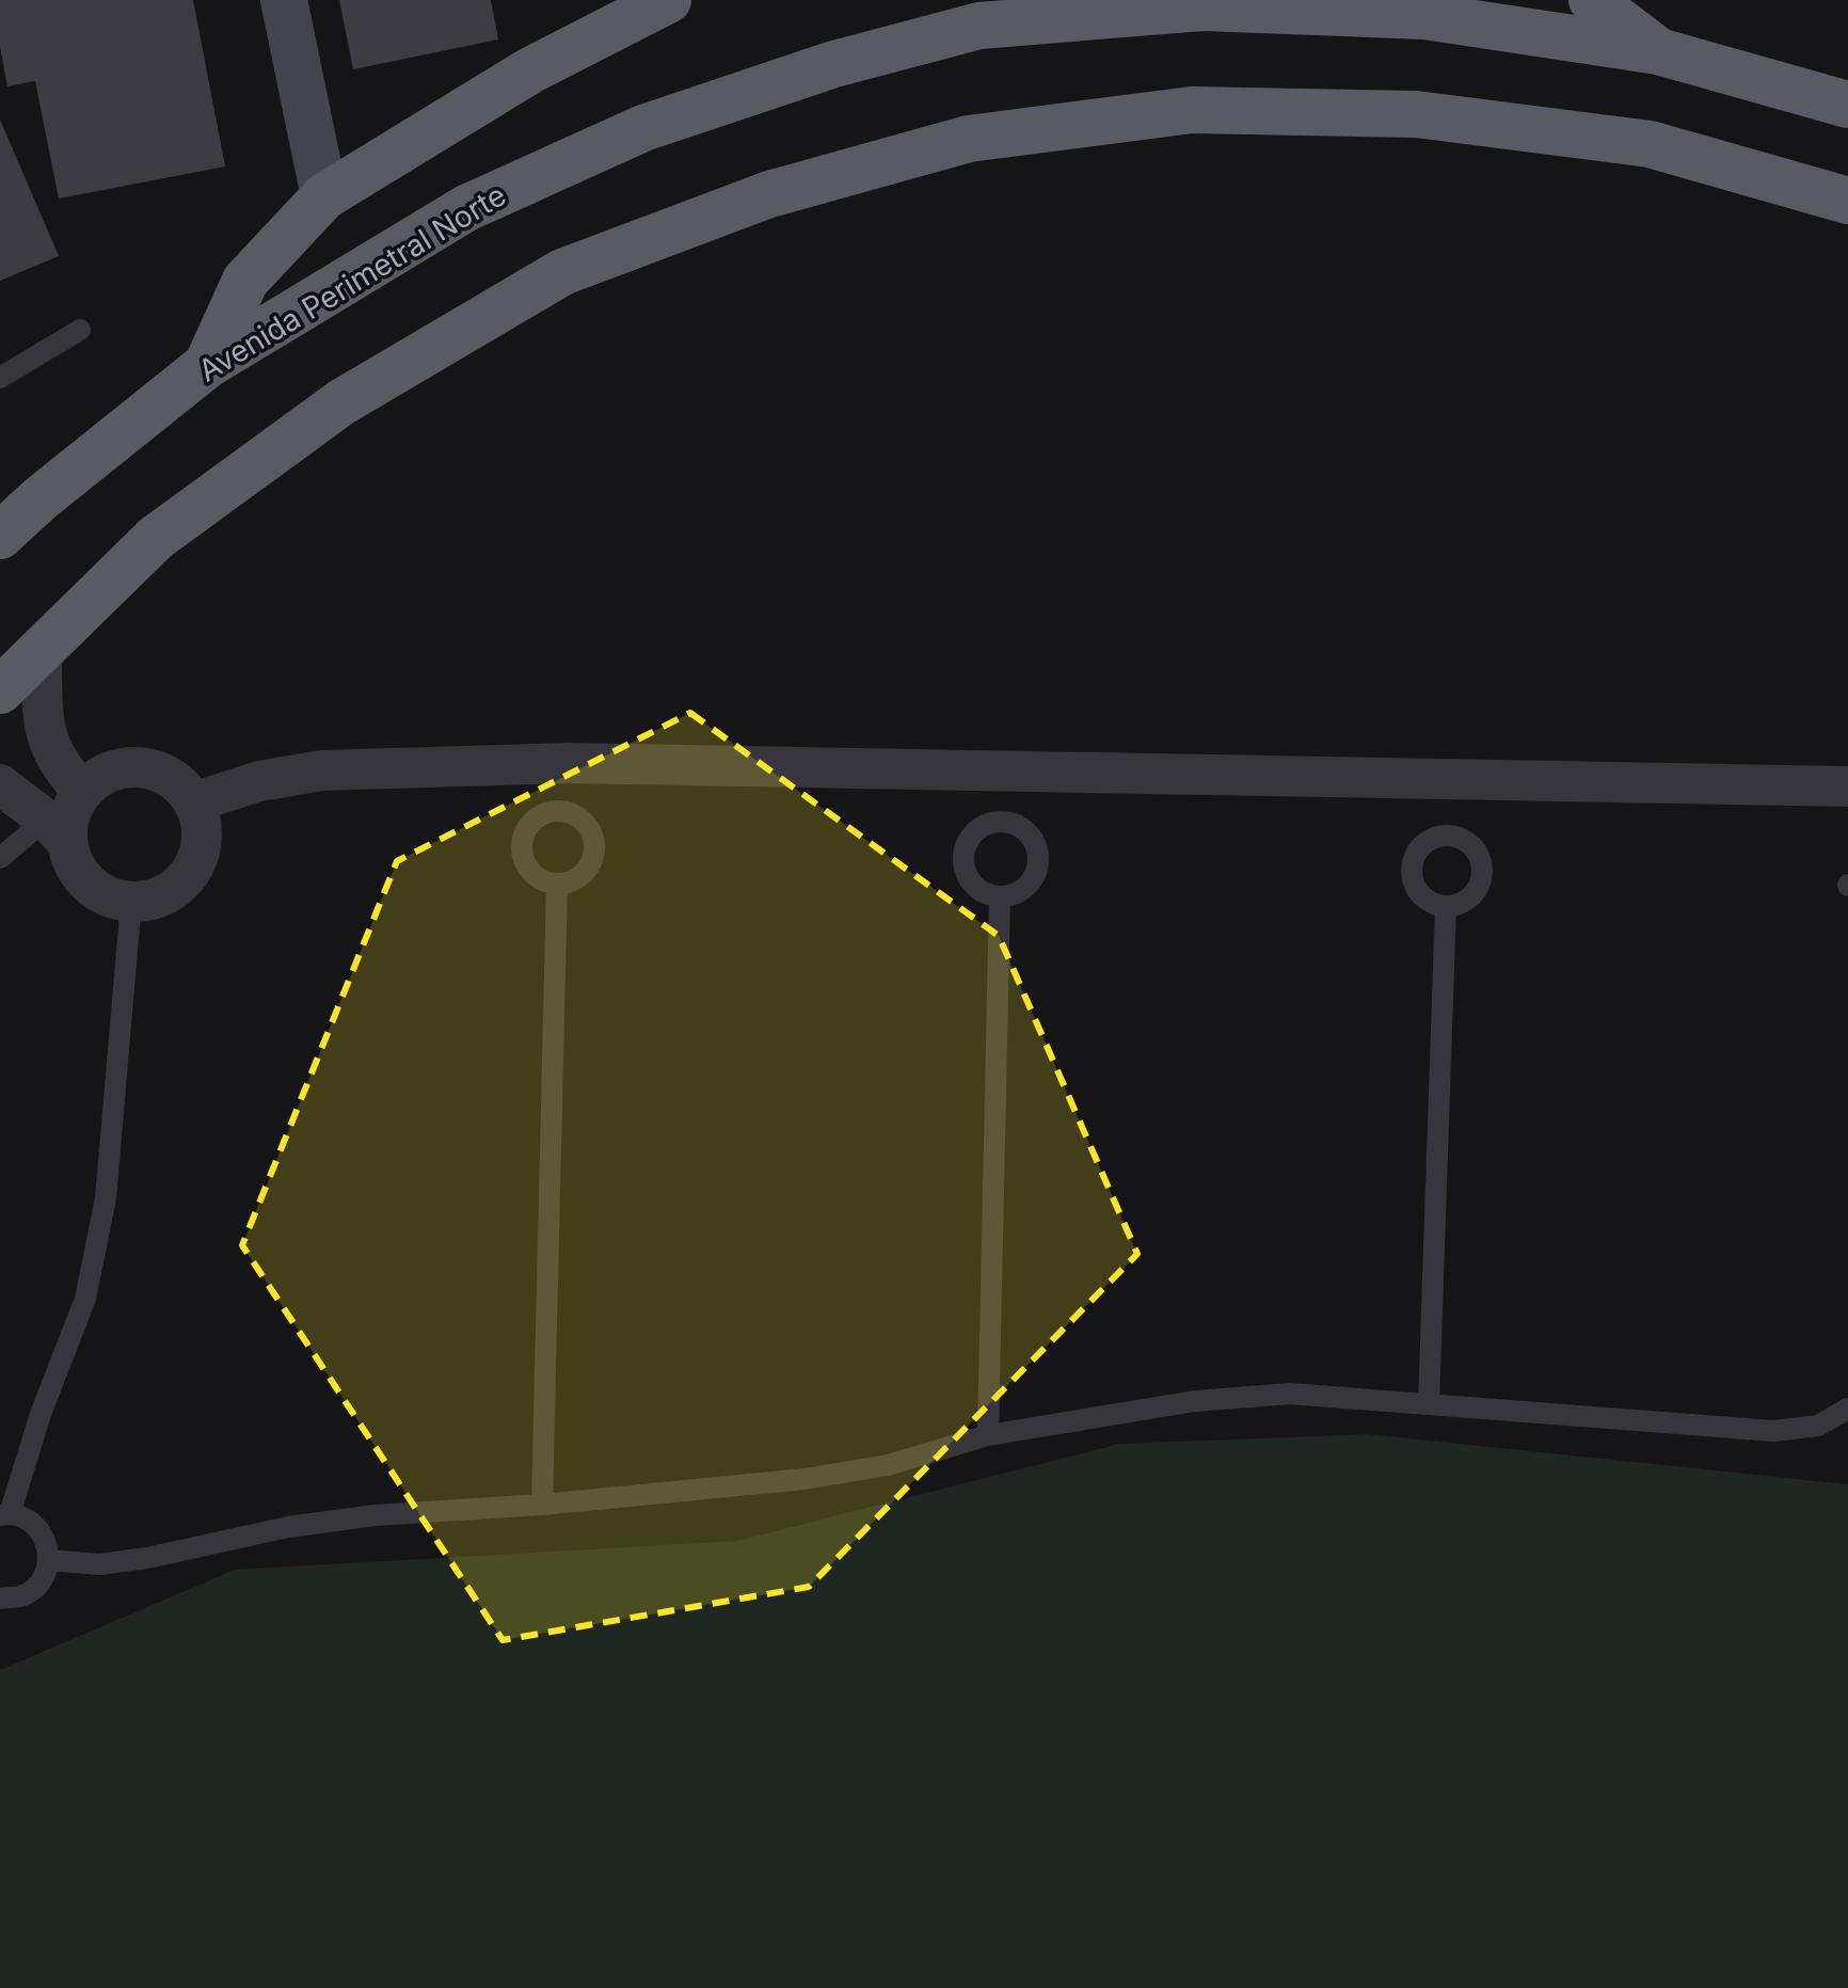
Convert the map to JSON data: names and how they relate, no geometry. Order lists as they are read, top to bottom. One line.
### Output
{"streets":{"highway":["Avenida Perimetral Norte"]}}
